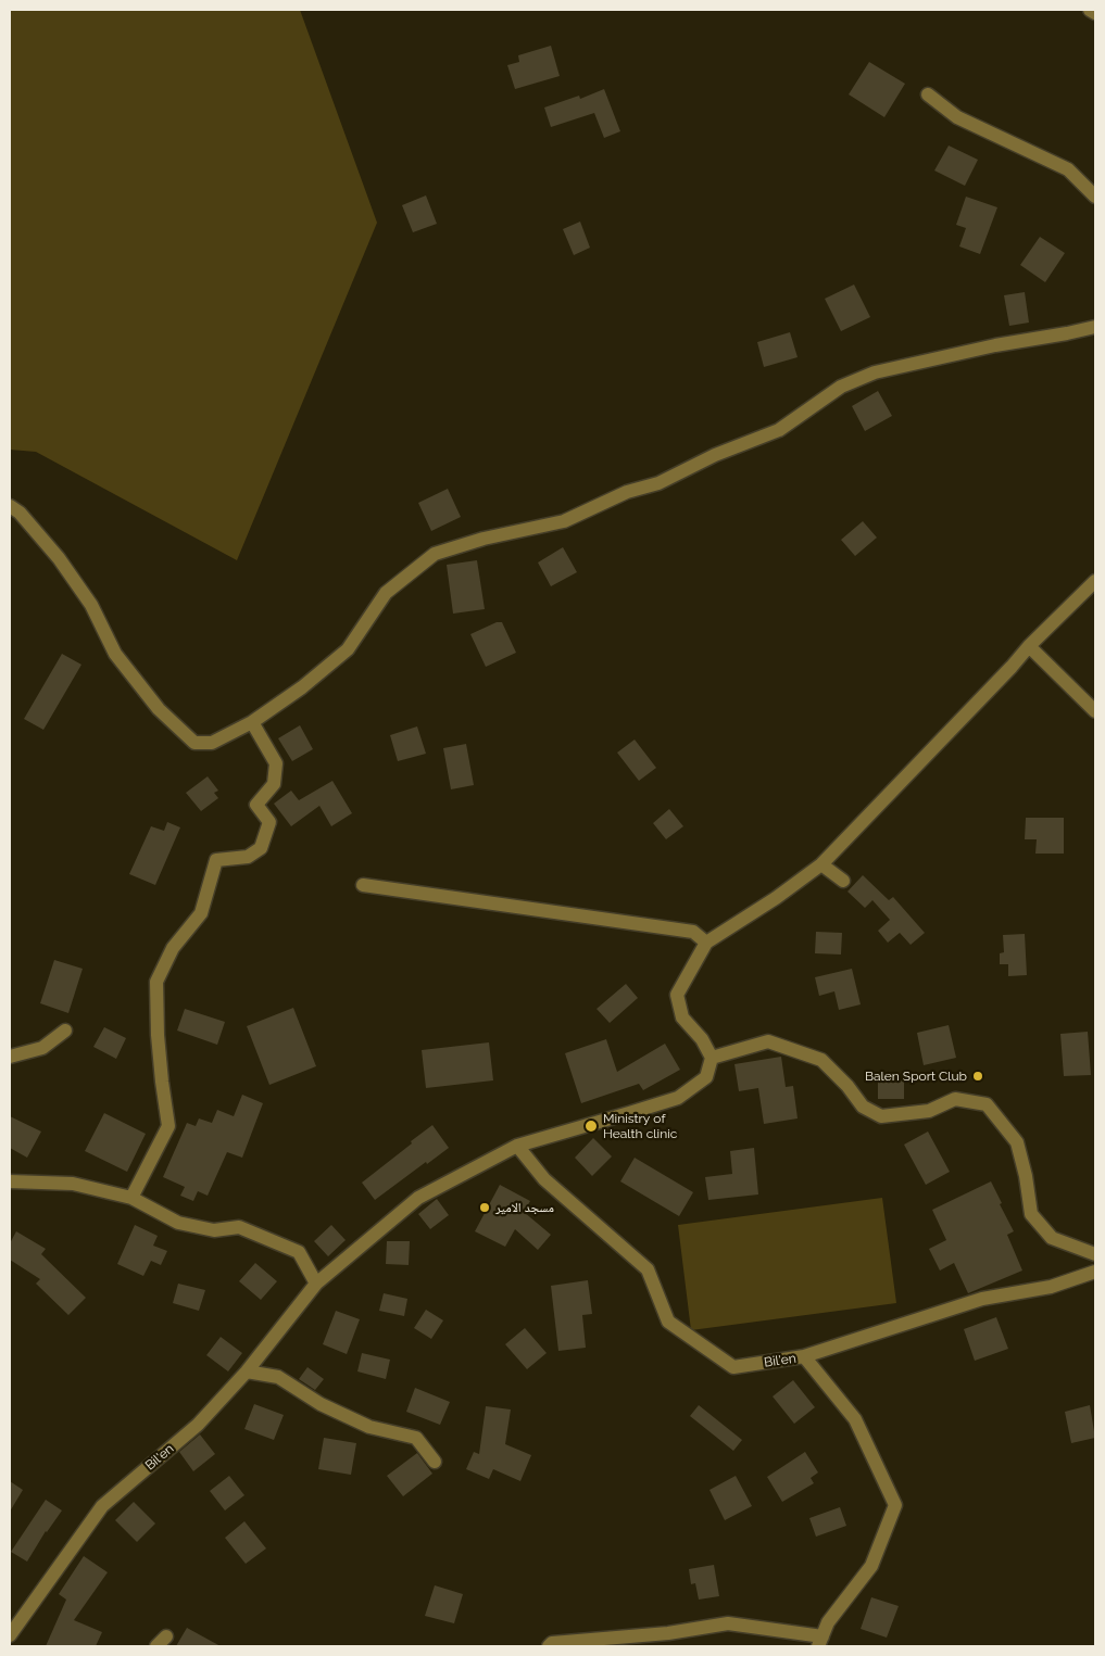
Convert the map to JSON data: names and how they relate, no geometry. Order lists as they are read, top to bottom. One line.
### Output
{"streets":{"street":["Bil'en"]},"places":["Balen Sport Club","Ministry of Health clinic","مسجد الامير"]}
